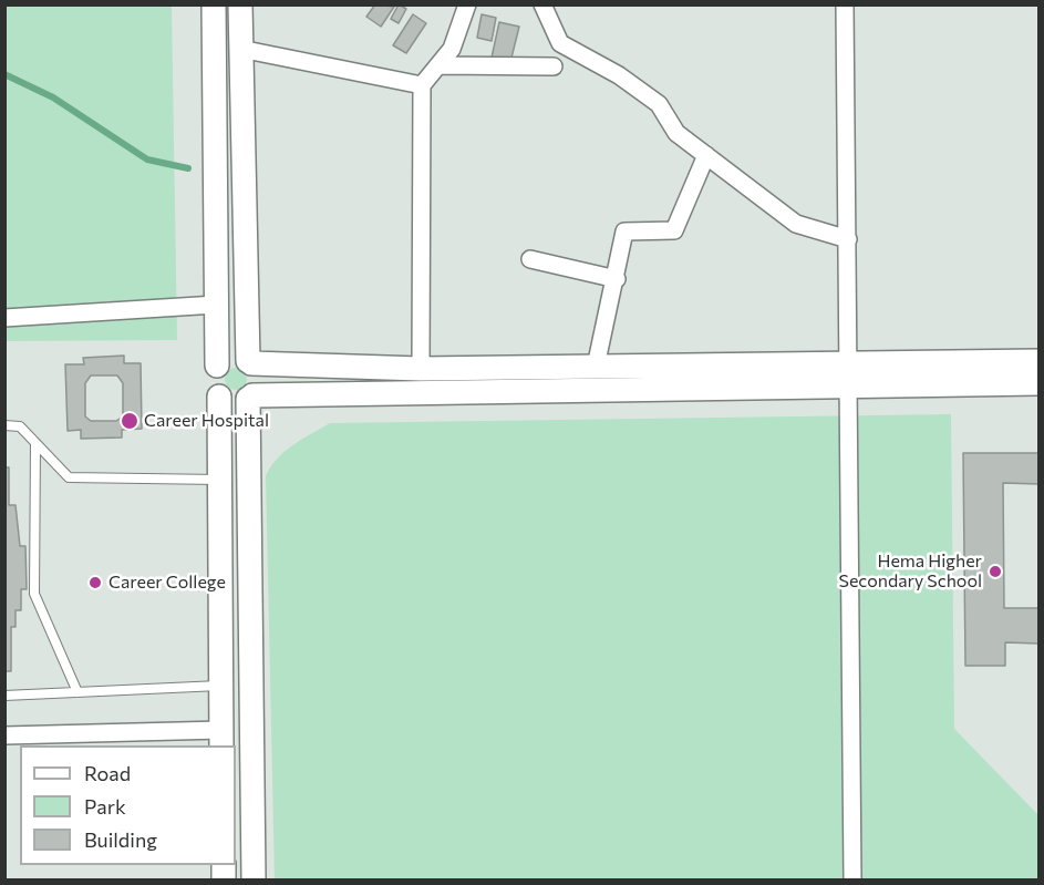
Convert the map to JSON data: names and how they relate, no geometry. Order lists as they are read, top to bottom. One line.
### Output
{"places":["Career Hospital","Hema Higher Secondary School","Career College"],"legend":["Road","Park","Building"]}
